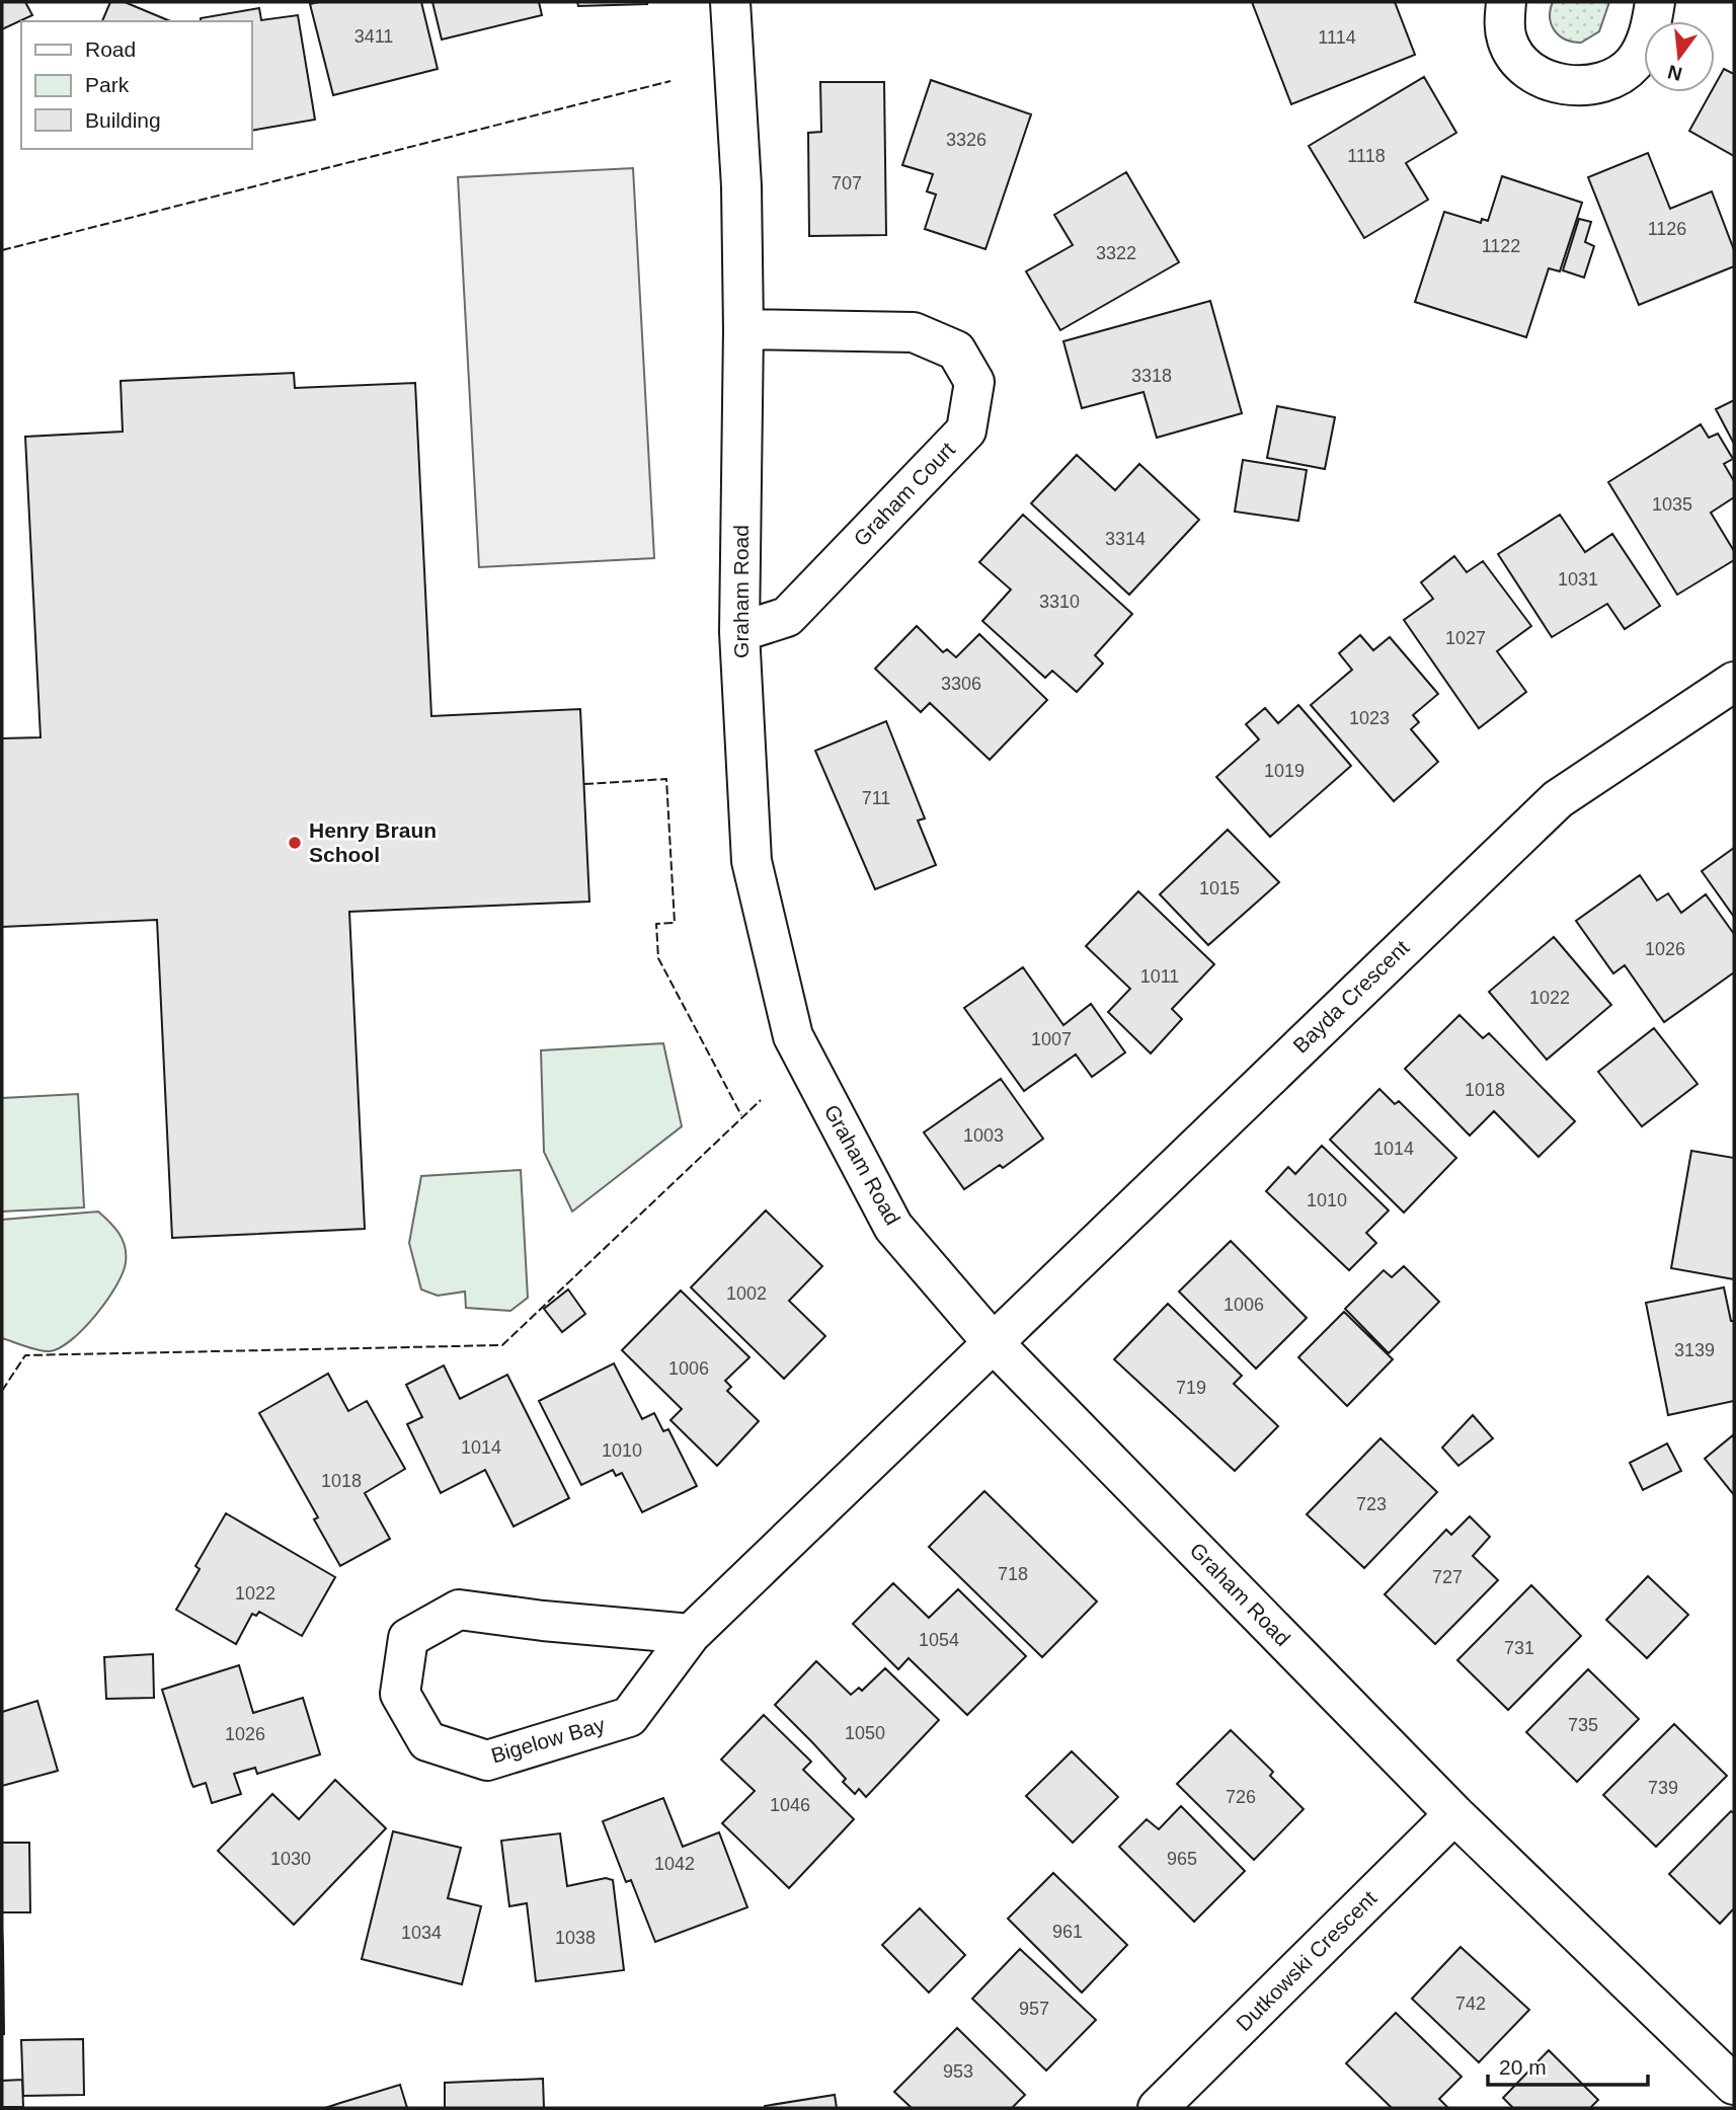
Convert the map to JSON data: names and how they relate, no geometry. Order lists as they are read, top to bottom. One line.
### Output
{"streets":{"street":["Graham Court","Graham Road","Bayda Crescent","Bigelow Bay","Dutkowski Crescent"]},"crossings":[["Graham Court","Graham Road"],["Graham Road","Bayda Crescent"],["Graham Road","Bigelow Bay"],["Graham Road","Dutkowski Crescent"],["Bayda Crescent","Bigelow Bay"]],"places":["Henry Braun School"],"house_numbers":["3411","1114","3326","1118","707","1126","1122","3322","3318","1035","3314","1031","3310","1027","3306","1023","1019","711","1015","1026","1011","1022","1007","1018","1003","1014","1010","1002","1006","3139","1006","719","1014","1010","1018","723","718","727","1022","1054","731","735","1050","1026","739","726","1046","1030","965","1042","961","1034","1038","742","957","953"],"legend":["Road","Park","Building"],"scale_bar":"20 m","north":"bottom"}
